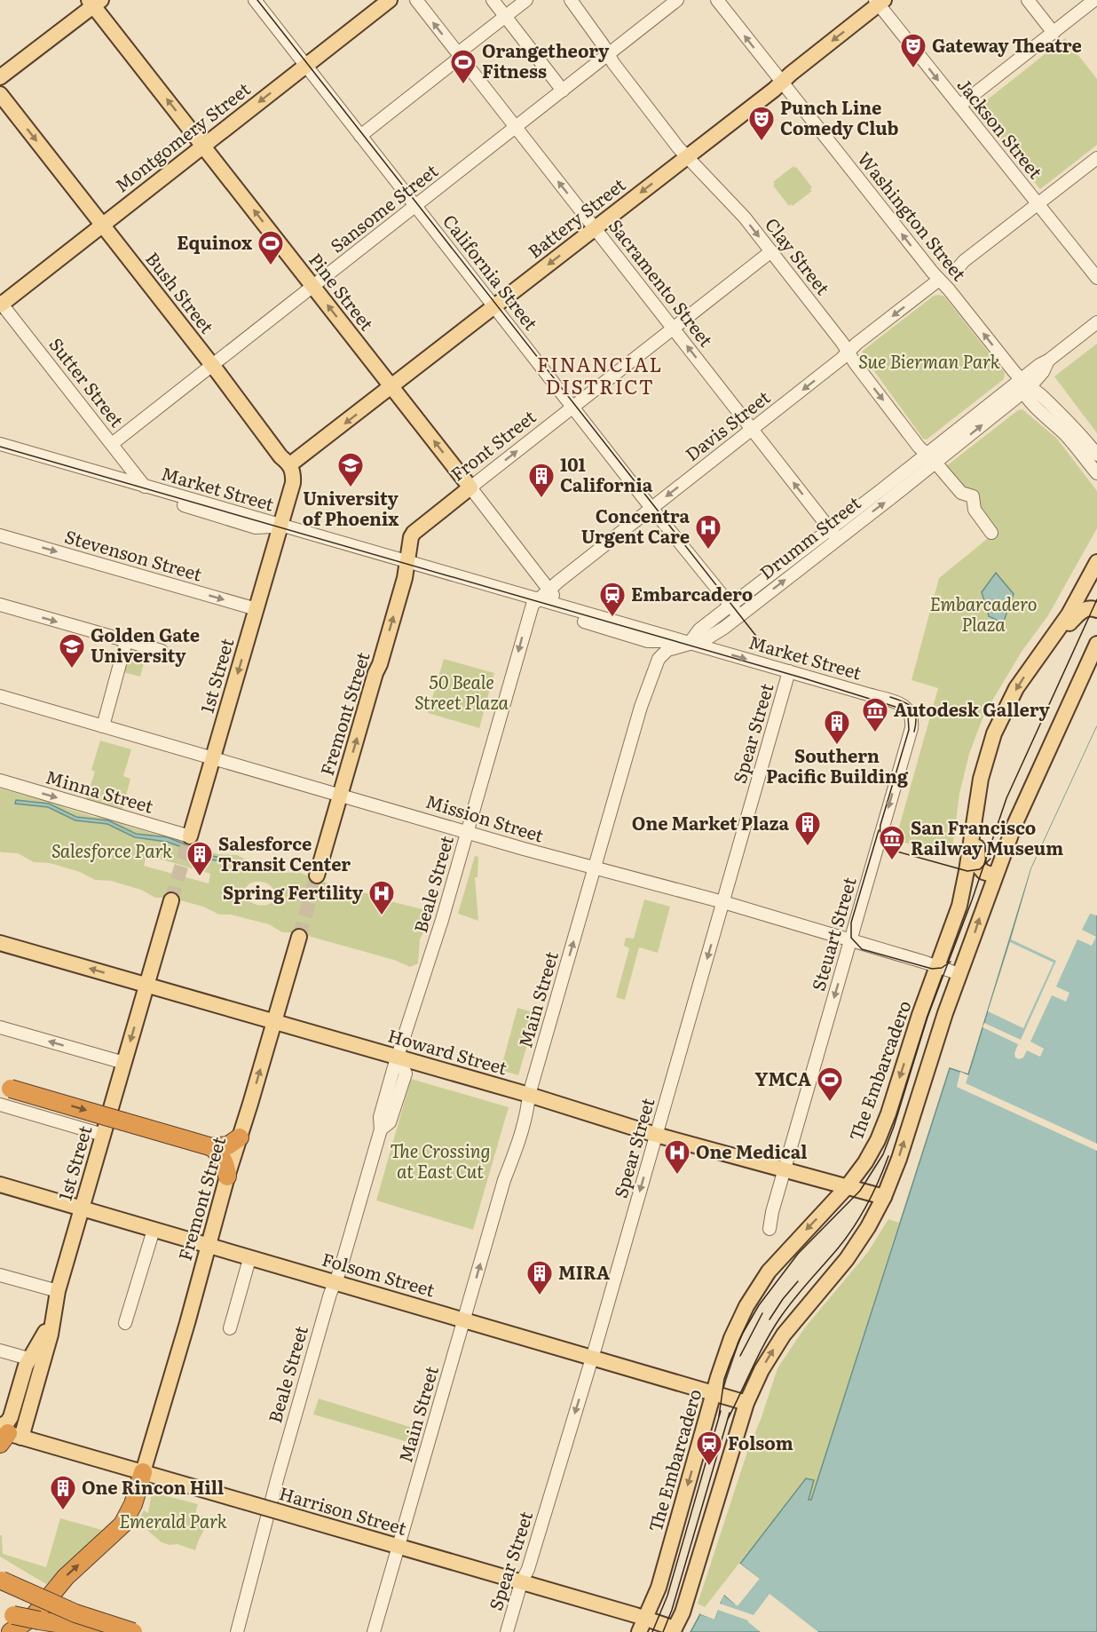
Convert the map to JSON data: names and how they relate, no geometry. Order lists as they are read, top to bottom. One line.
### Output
{"streets":{"main road":["Montgomery Street","Battery Street","Pine Street","Bush Street","Front Street","1st Street","Fremont Street","Howard Street","The Embarcadero","Folsom Street","Harrison Street"],"street":["Jackson Street","Sansome Street","Washington Street","Clay Street","California Street","Sacramento Street","Sutter Street","Davis Street","Market Street","Drumm Street","Stevenson Street","Spear Street","Minna Street","Mission Street","Beale Street","Steuart Street","Main Street"]},"crossings":[["Jackson Street","Battery Street"],["Montgomery Street","California Street"],["Montgomery Street","Pine Street"],["Montgomery Street","Bush Street"],["Montgomery Street","Sutter Street"],["Sansome Street","Clay Street"],["Sansome Street","California Street"],["Sansome Street","Sacramento Street"],["Sansome Street","Pine Street"],["Sansome Street","Bush Street"],["Sansome Street","Sutter Street"],["Washington Street","Battery Street"],["Washington Street","Davis Street"],["Washington Street","Drumm Street"],["Battery Street","Clay Street"],["Battery Street","California Street"],["Battery Street","Sacramento Street"],["Battery Street","Pine Street"],["Battery Street","Bush Street"],["Clay Street","Davis Street"],["Clay Street","Front Street"],["Clay Street","Drumm Street"],["California Street","Davis Street"],["California Street","Front Street"],["California Street","Drumm Street"],["Sacramento Street","Davis Street"],["Sacramento Street","Front Street"],["Sacramento Street","Drumm Street"],["Pine Street","Davis Street"],["Pine Street","Front Street"],["Pine Street","Market Street"],["Sutter Street","Market Street"],["Davis Street","Market Street"],["Davis Street","Beale Street"],["Front Street","Market Street"],["Front Street","Fremont Street"],["Market Street","Drumm Street"],["Market Street","1st Street"],["Market Street","Fremont Street"],["Market Street","Spear Street"],["Market Street","Beale Street"],["Market Street","Steuart Street"],["Market Street","Main Street"],["Drumm Street","Main Street"],["Stevenson Street","1st Street"],["1st Street","Minna Street"],["1st Street","Mission Street"],["1st Street","Howard Street"],["1st Street","Folsom Street"],["1st Street","Harrison Street"],["Fremont Street","Mission Street"],["Fremont Street","Howard Street"],["Fremont Street","Folsom Street"],["Fremont Street","Harrison Street"],["Spear Street","Mission Street"],["Spear Street","Howard Street"],["Spear Street","Folsom Street"],["Spear Street","Harrison Street"],["Mission Street","Beale Street"],["Mission Street","Steuart Street"],["Mission Street","Main Street"],["Mission Street","The Embarcadero"],["Beale Street","Howard Street"],["Beale Street","Folsom Street"],["Steuart Street","Howard Street"],["Main Street","Howard Street"],["Main Street","Folsom Street"],["Main Street","Harrison Street"],["Howard Street","The Embarcadero"],["The Embarcadero","Folsom Street"],["The Embarcadero","Harrison Street"]],"one_way":["Jackson Street","Washington Street","Battery Street","Clay Street","Sacramento Street","Pine Street","Bush Street","Davis Street","Fremont Street","Spear Street","Minna Street","Steuart Street","Main Street"],"districts":["FINANCIAL DISTRICT"],"parks":["Sue Bierman Park","Embarcadero Plaza","50 Beale Street Plaza","Salesforce Park","The Crossing at East Cut","Emerald Park"],"places":{"theatre":["Gateway Theatre","Punch Line Comedy Club"],"sports":["Orangetheory Fitness","Equinox","YMCA"],"school or university":["University of Phoenix","Golden Gate University"],"building":["101 California","Southern Pacific Building","One Market Plaza","Salesforce Transit Center","MIRA","One Rincon Hill"],"hospital":["Concentra Urgent Care","Spring Fertility","One Medical"],"station":["Embarcadero","Folsom"],"museum":["Autodesk Gallery","San Francisco Railway Museum"]}}
